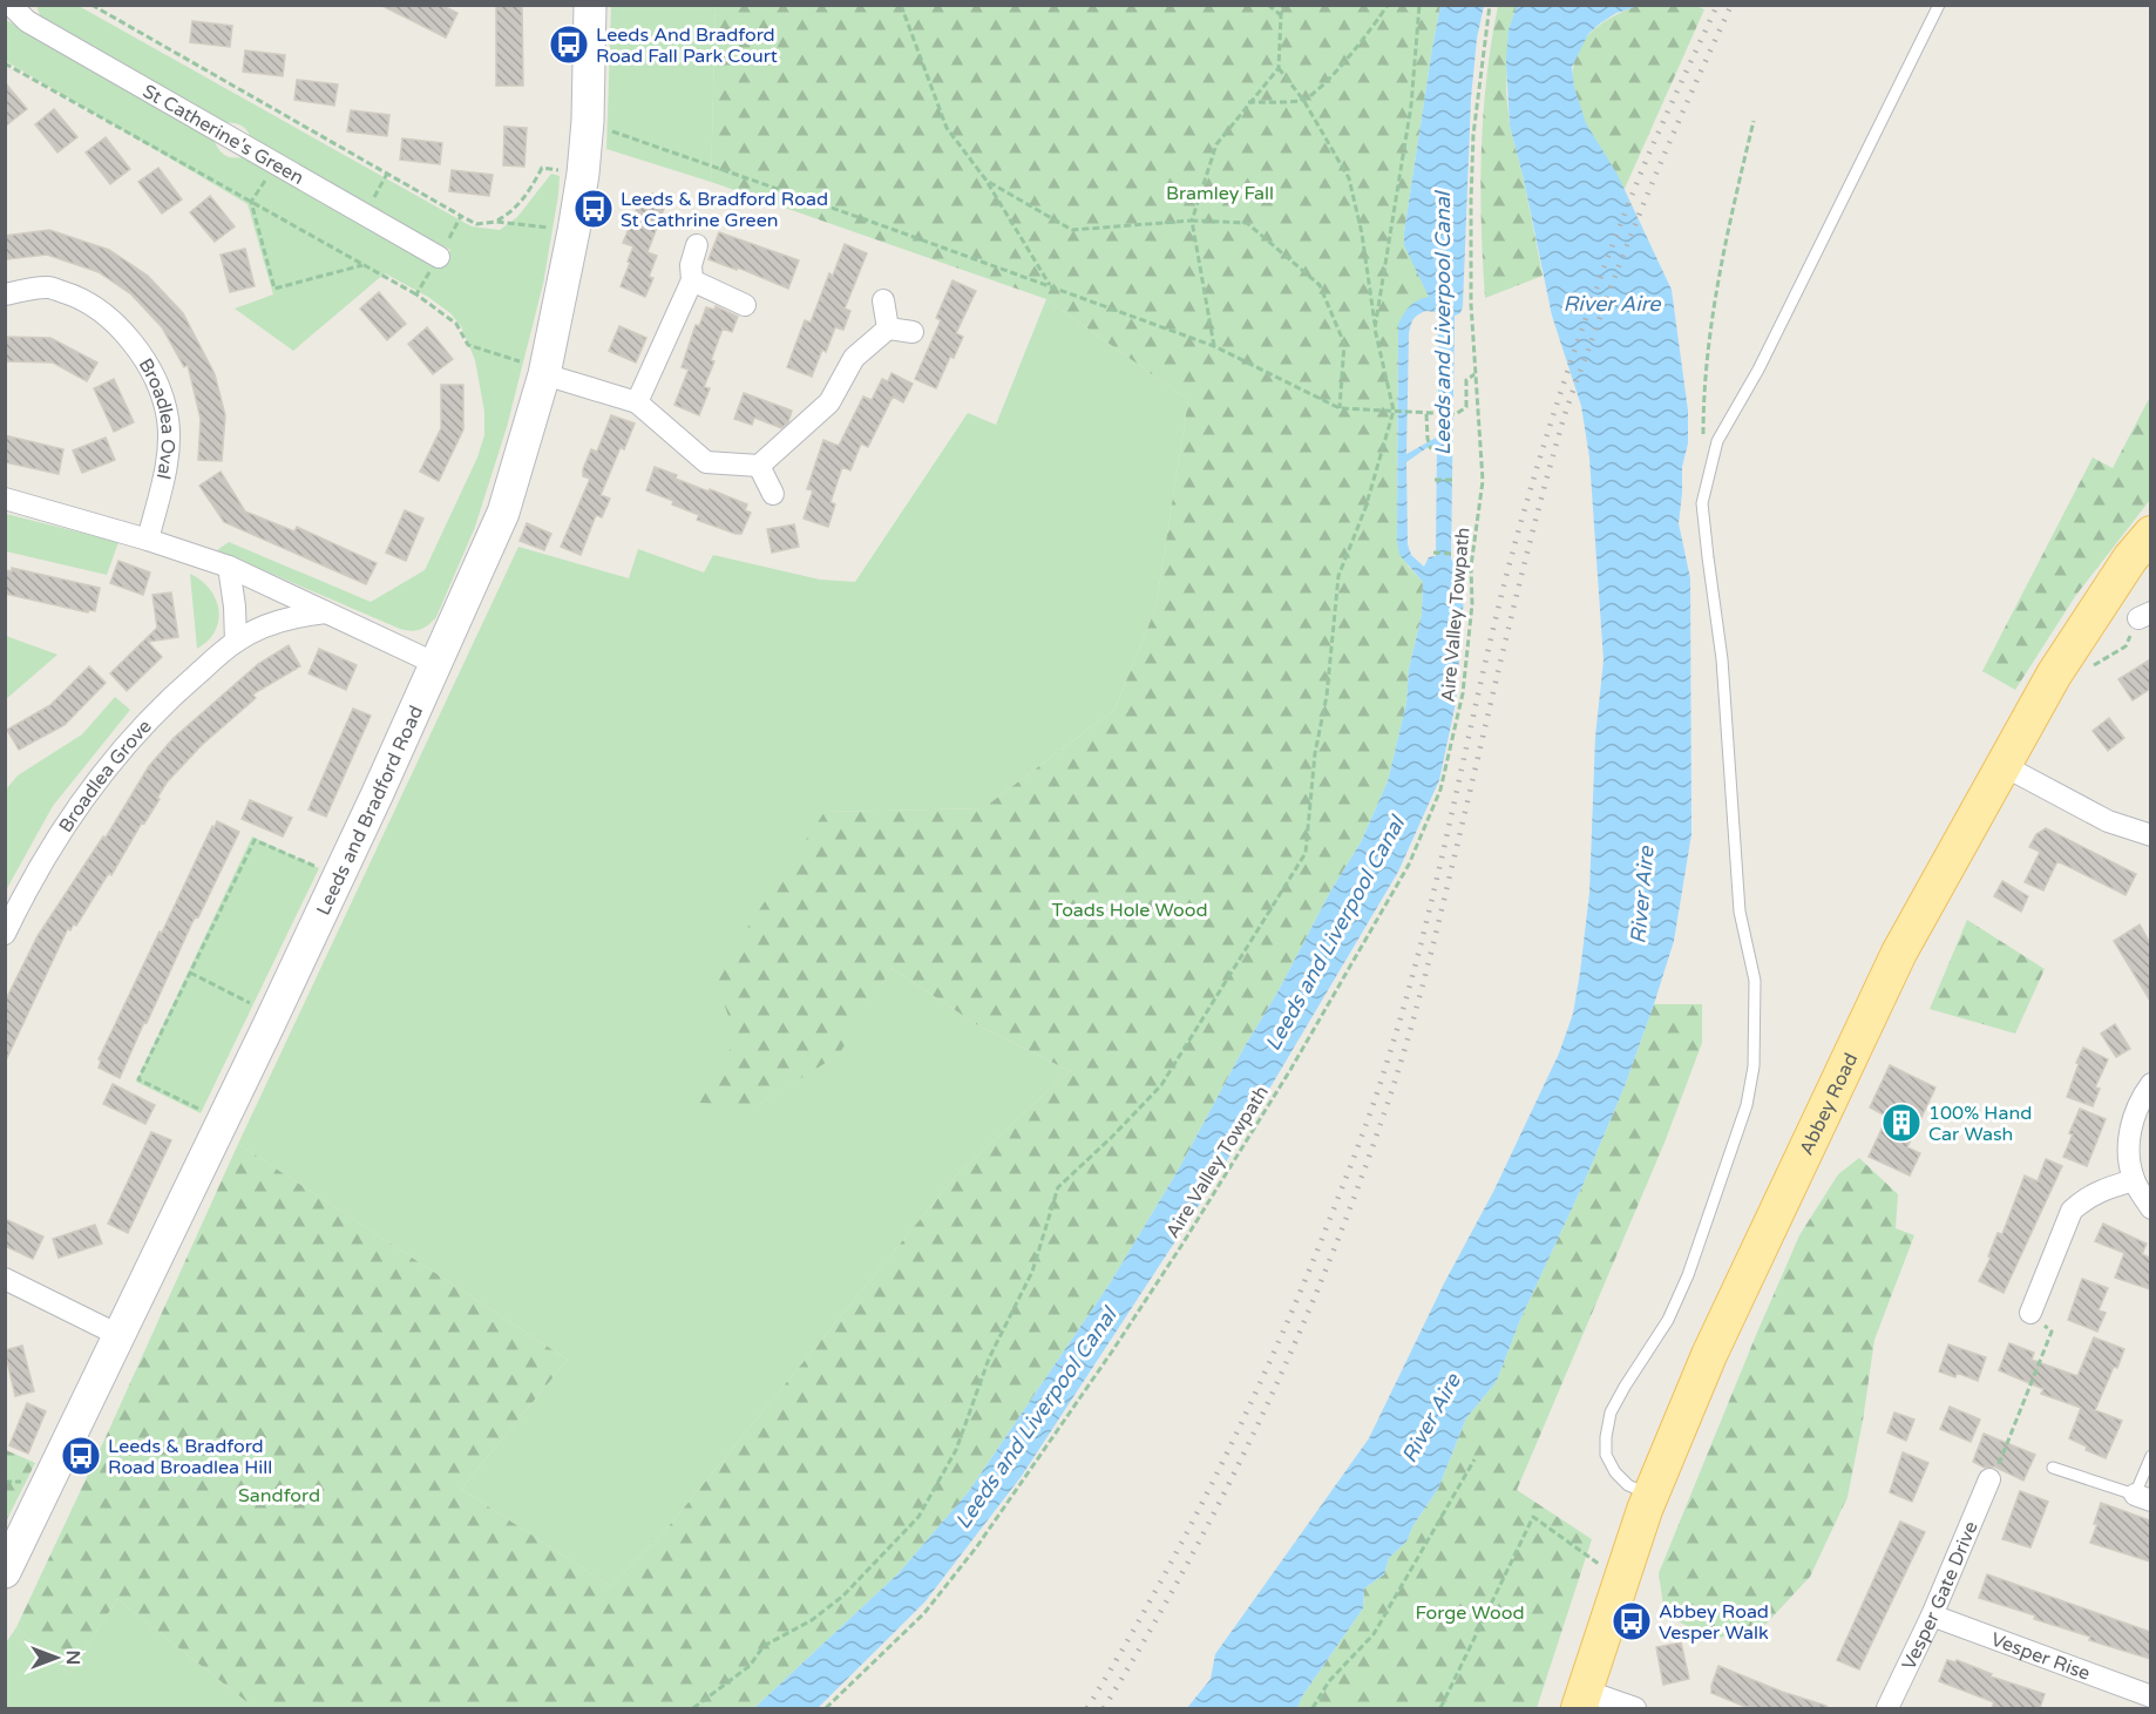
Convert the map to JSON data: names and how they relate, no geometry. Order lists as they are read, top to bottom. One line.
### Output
{"streets":{"main road":["Leeds and Bradford Road","Abbey Road"],"street":["St Catherine's Green","Broadlea Oval","Broadlea Grove","Vesper Gate Drive","Vesper Rise"],"path":["Aire Valley Towpath"]},"crossings":[["Vesper Gate Drive","Vesper Rise"]],"water":["River Aire","Leeds and Liverpool Canal"],"parks":["Bramley Fall","Toads Hole Wood","Sandford","Forge Wood"],"places":{"bus stop":["Leeds And Bradford Road Fall Park Court","Leeds & Bradford Road St Cathrine Green","Leeds & Bradford Road Broadlea Hill","Abbey Road Vesper Walk"],"building":["100% Hand Car Wash"]},"north":"right"}
